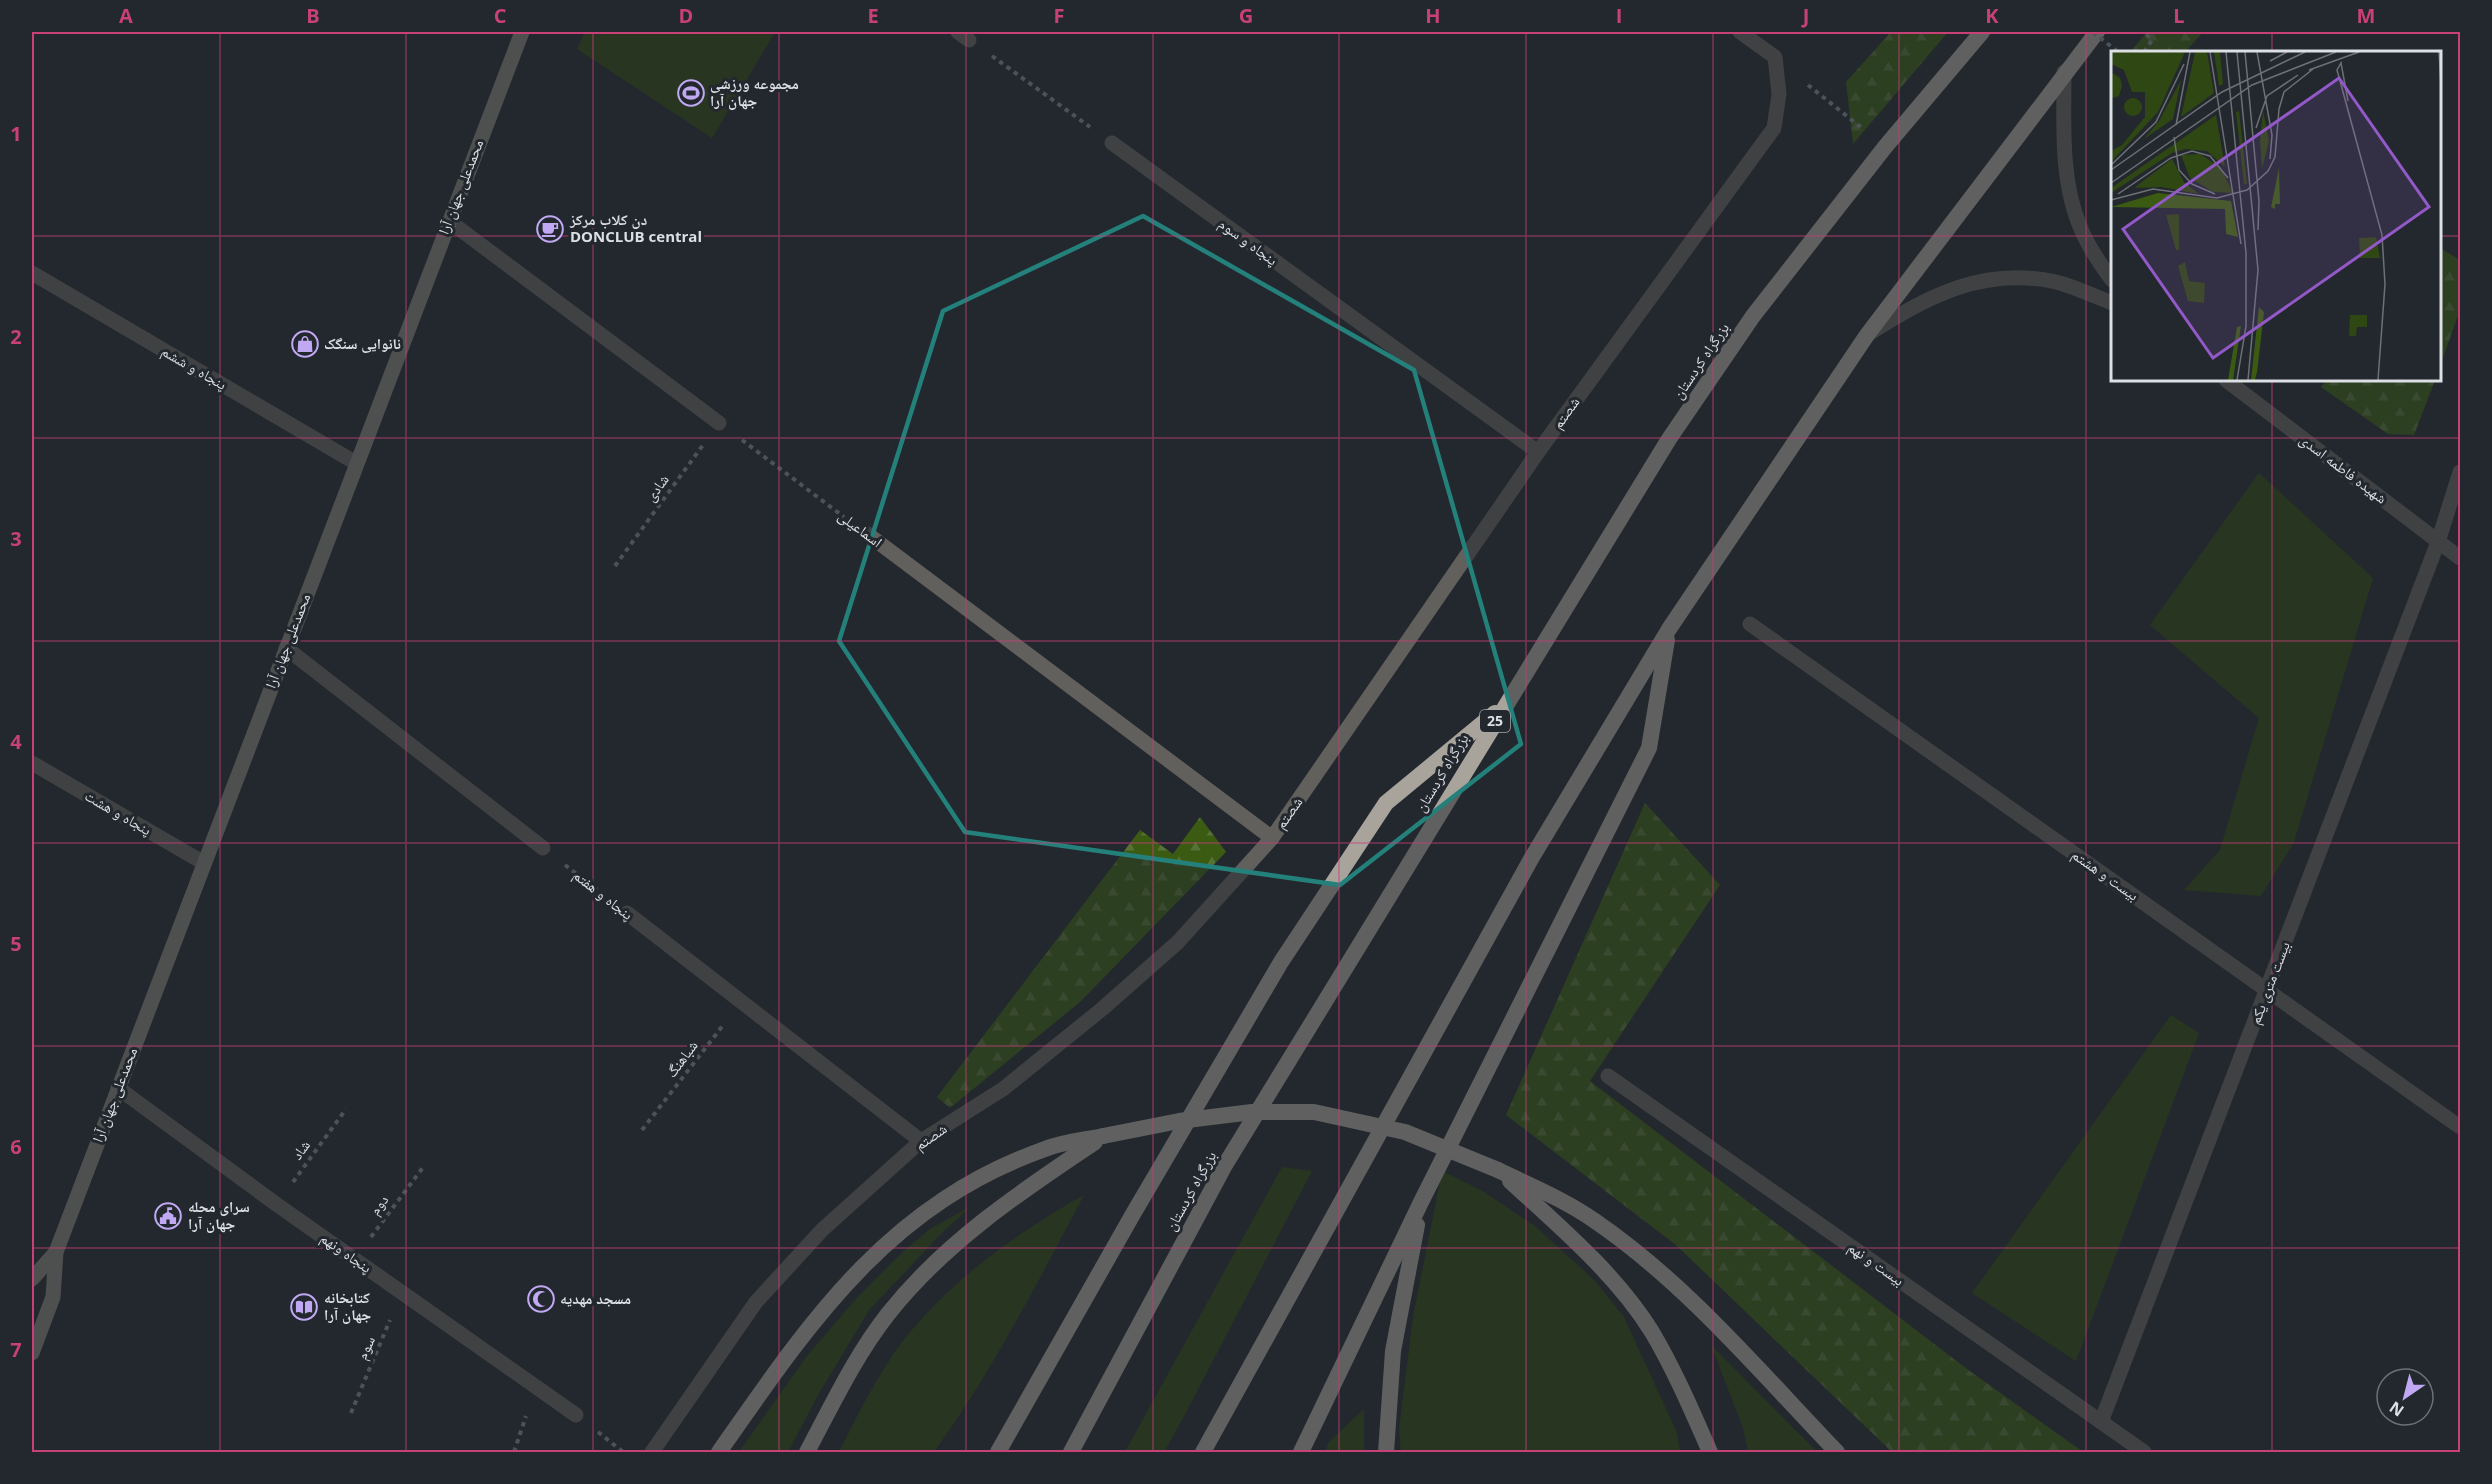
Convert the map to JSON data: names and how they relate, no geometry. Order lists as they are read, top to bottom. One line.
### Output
{"streets":{"highway":["بزرگراه کردستان","25"],"main road":["محمدعلی جهان آرا"],"street":["پنجاه و سوم","پنجاه و ششم","شصتم","شهیده فاطمه اسدی","اسماعیلی","پنجاه و هشت","بیست و هشتم","پنجاه و هفتم","بیست متری یکم","پنجاه ونهم","بیست و نهم"],"path":["شادی","شباهنگ","شاد","دوم","سوم"]},"crossings":[["محمدعلی جهان آرا","پنجاه و ششم"],["محمدعلی جهان آرا","پنجاه و هشت"],["محمدعلی جهان آرا","پنجاه ونهم"],["پنجاه و سوم","شصتم"],["شصتم","اسماعیلی"],["شصتم","پنجاه و هفتم"],["شهیده فاطمه اسدی","بیست متری یکم"],["شادی","اسماعیلی"],["بیست و هشتم","بیست متری یکم"],["پنجاه و هفتم","شباهنگ"],["بیست متری یکم","بیست و نهم"],["شاد","پنجاه ونهم"],["دوم","پنجاه ونهم"],["پنجاه ونهم","سوم"]],"places":{"sports":["مجموعه ورزشی جهان آرا"],"cafe":["دن کلاب مرکز DONCLUB central"],"shop":["نانوایی سنگک"],"public building":["سرای محله جهان آرا"],"mosque":["مسجد مهدیه"],"library":["کتابخانه جهان آرا"]},"north":"bottom left","grid":{"columns":["A","B","C","D","E","F","G","H","I","J","K","L","M"],"rows":["1","2","3","4","5","6","7"]}}
